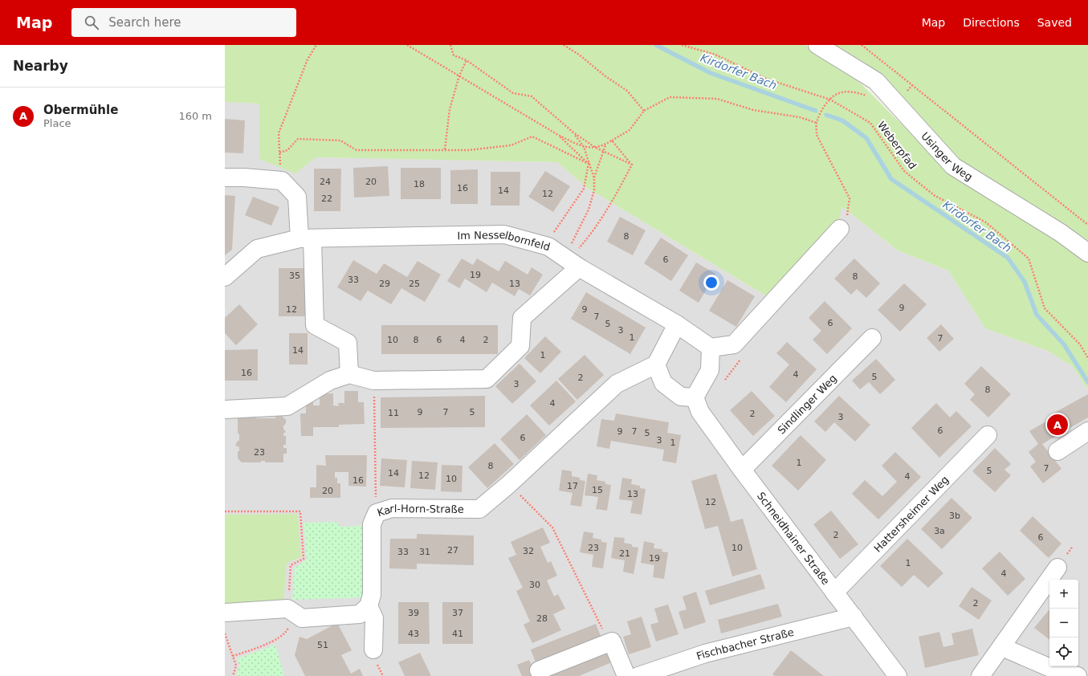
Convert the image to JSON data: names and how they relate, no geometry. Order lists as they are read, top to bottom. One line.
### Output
{"streets":{"street":["Usinger Weg","Im Nesselbornfeld","Sindlinger Weg","Karl-Horn-Straße","Hattersheimer Weg","Schneidhainer Straße","Fischbacher Straße"],"path":["Weberpfad"]},"crossings":[["Im Nesselbornfeld","Karl-Horn-Straße"],["Im Nesselbornfeld","Schneidhainer Straße"],["Sindlinger Weg","Schneidhainer Straße"],["Karl-Horn-Straße","Schneidhainer Straße"],["Hattersheimer Weg","Schneidhainer Straße"],["Schneidhainer Straße","Fischbacher Straße"]],"water":["Kirdorfer Bach"],"house_numbers":["24","20","18","16","14","12","22","8","6","19","35","8","33","29","25","13","9","12","9","7","6","5","3","1","7","10","8","6","4","2","14","1","16","4","5","2","3","8","4","9","7","5","11","2","3","6","9","7","5","6","3","1","23","1","8","7","5","14","12","4","10","16","17","15","20","13","12","3b","3a","2","6","23","10","27","32","33","31","21","19","1","4","30","2","39","37","28","43","41","51"],"page":{"header":"Map","search":"Search here","nav":["Map","Directions","Saved"],"heading":"Nearby","list":[{"mark":"A","name":"Obermühle","note":"Place","value":"160 m"}],"pins":"A","map_buttons":["+","−"]}}
